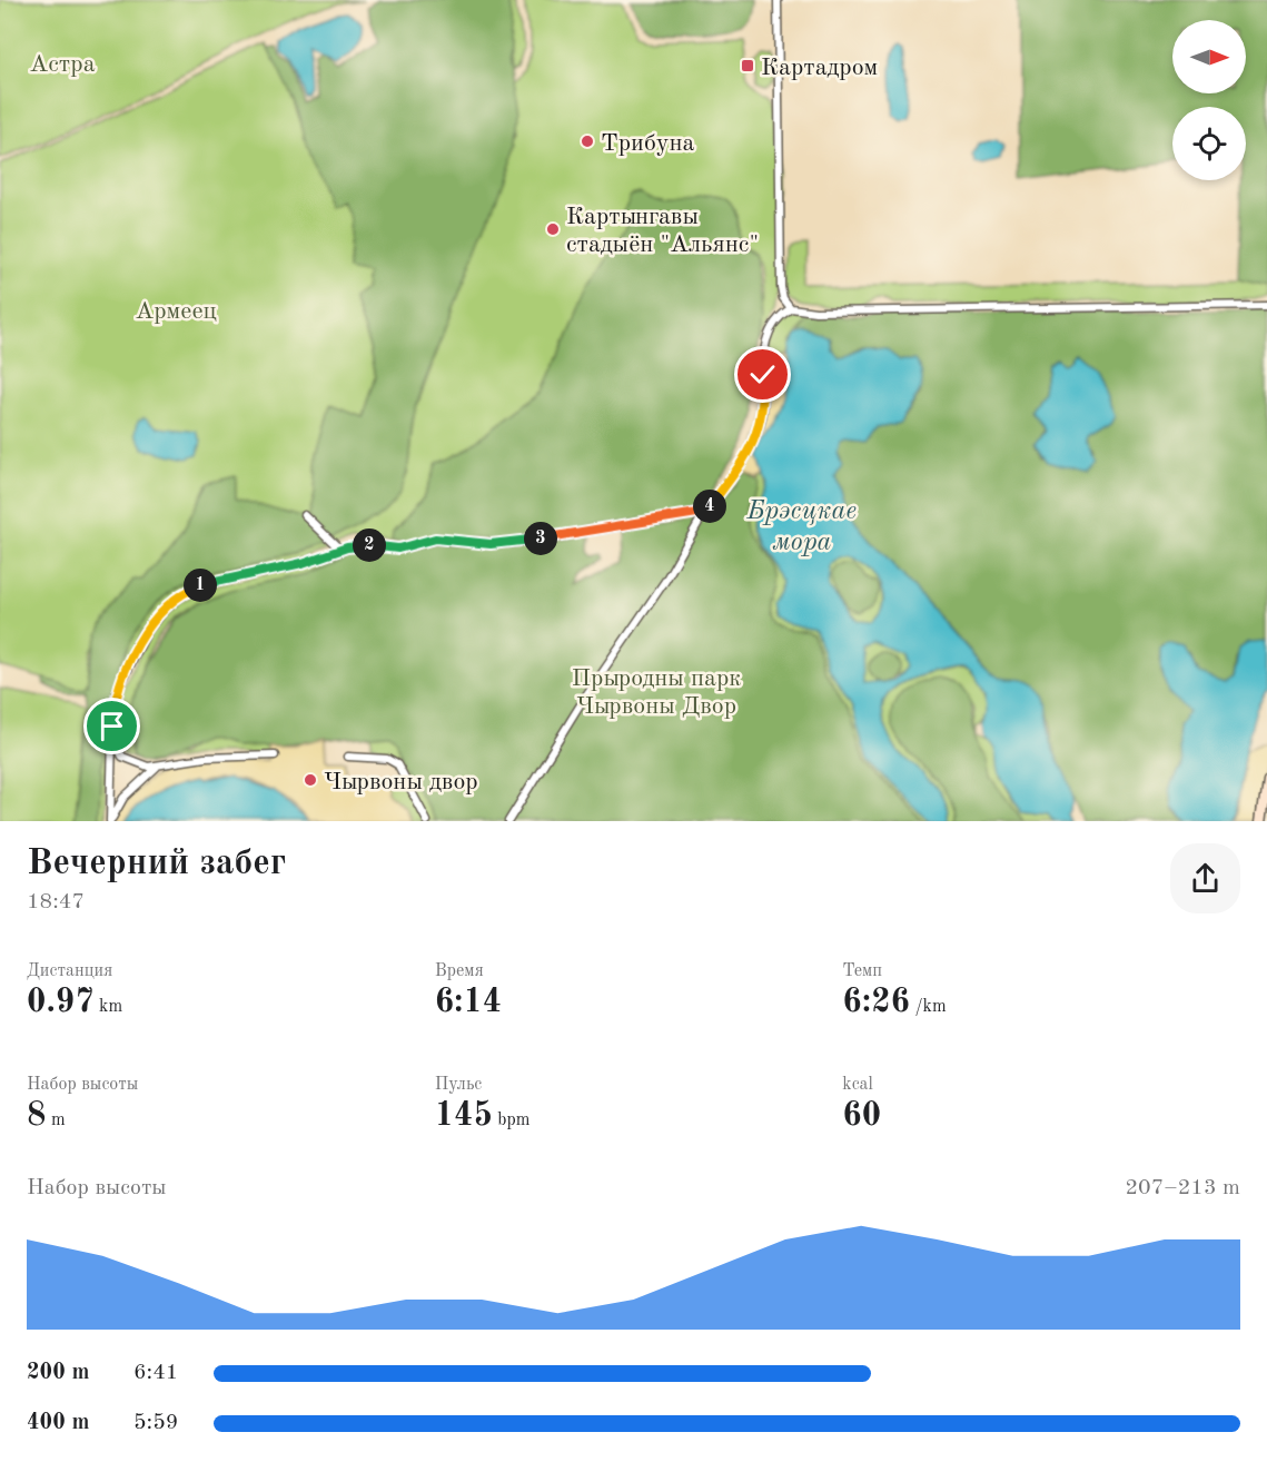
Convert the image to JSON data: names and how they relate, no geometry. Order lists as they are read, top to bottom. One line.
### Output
{"water":["Брэсцкае мора"],"parks":["Астра","Армеец","Прыродны парк Чырвоны Двор"],"places":{"transit":["Картадром"],"other":["Трибуна","Картынгавы стадыён \"Альянс\"","Чырвоны двор"]},"north":"right","page":{"pins":["4","3","2","1"],"heading":["Вечерний забег","18:47"],"stats":[["Дистанция","0.97 km"],["Время","6:14"],["Темп","6:26 /km"],["Набор высоты","8 m"],["Пульс","145 bpm"],["kcal","60"]],"chart":["Набор высоты","207–213 m"],"list":[{"name":"200 m","note":"6:41"},{"name":"400 m","note":"5:59"}]}}
